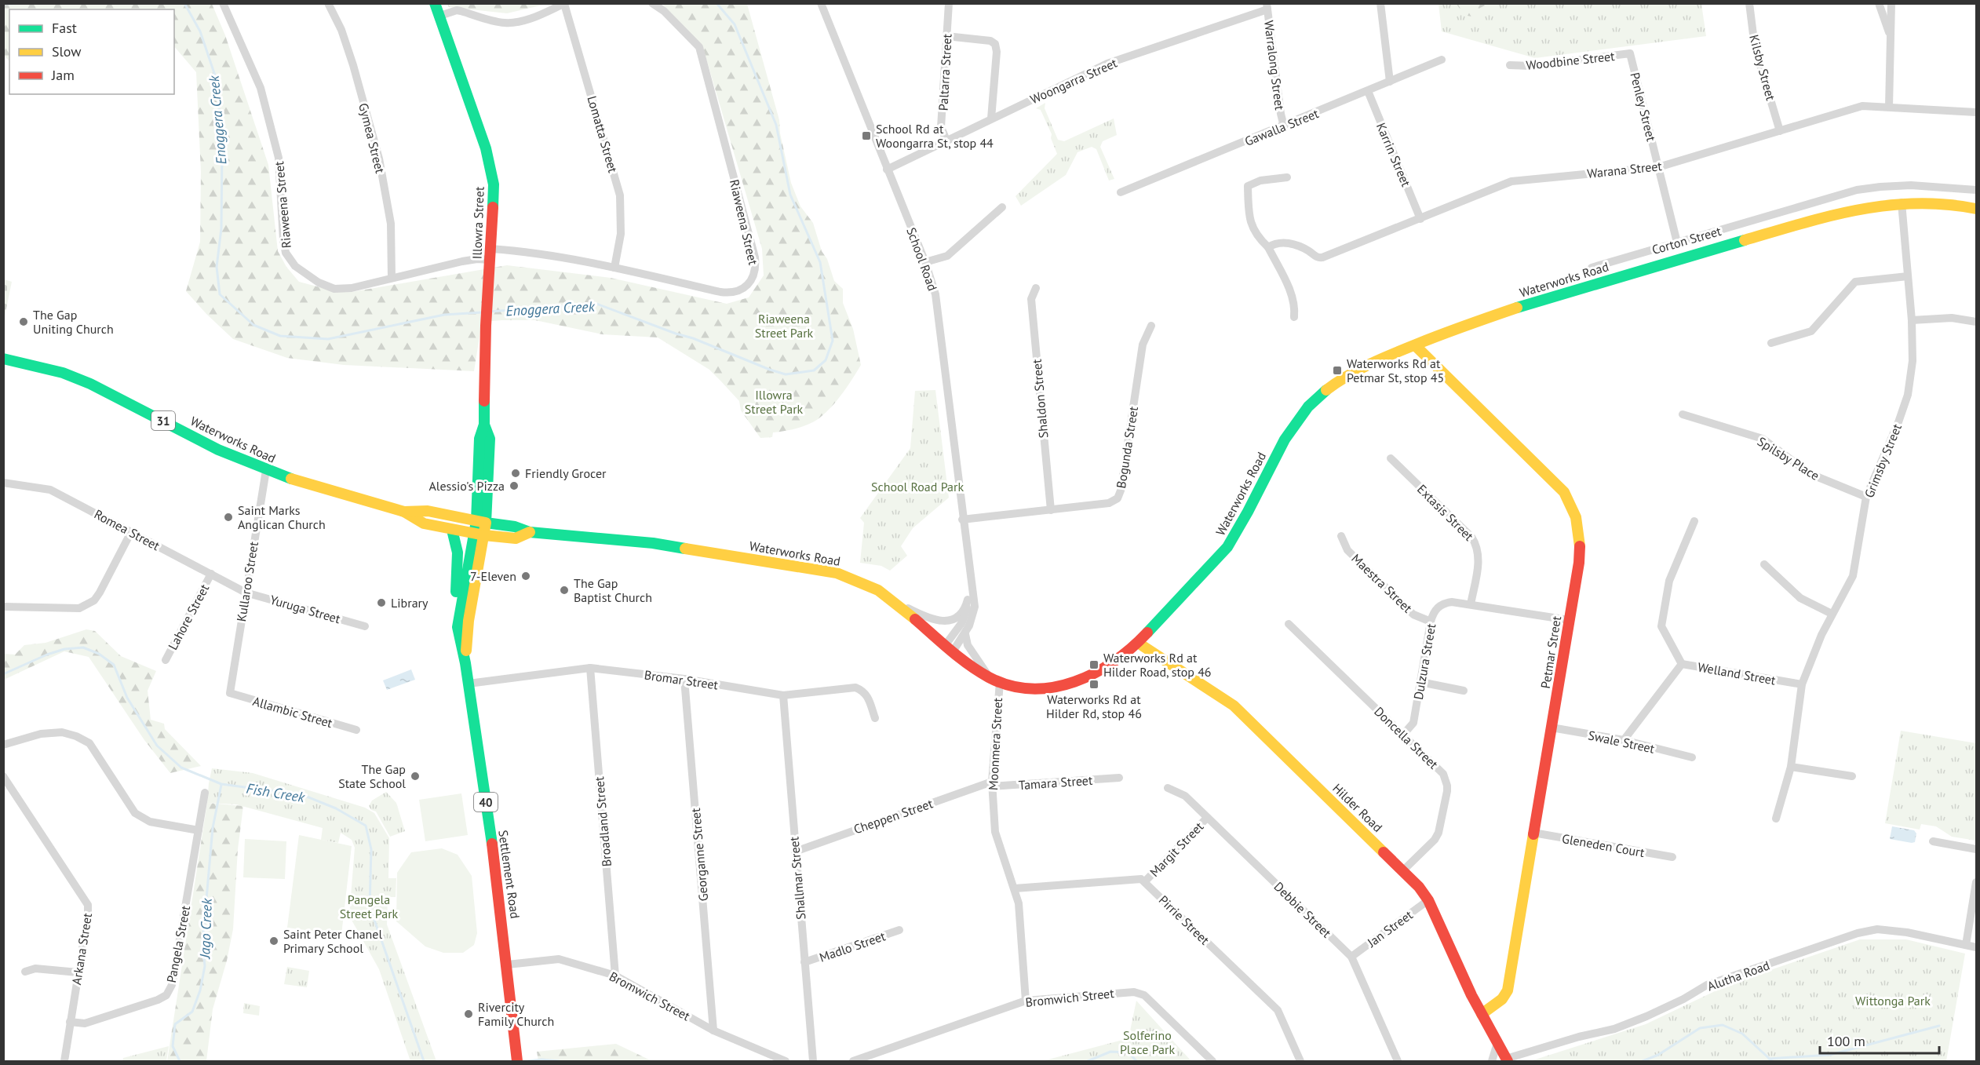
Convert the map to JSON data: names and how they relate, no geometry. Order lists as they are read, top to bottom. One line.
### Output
{"streets":{"main road":["Illowra Street","Waterworks Road","31","Petmar Street","40","Hilder Road","Settlement Road"],"street":["Woodbine Street","Warralong Street","Kilsby Street","Paltarra Street","Woongarra Street","Penley Street","Gawalla Street","Lomatta Street","Gymea Street","Karrin Street","Warana Street","Riaweena Street","Corton Street","School Road","Shaldon Street","Bogunda Street","Spilsby Place","Grimsby Street","Extasis Street","Romea Street","Kullaroo Street","Maestra Street","Yuruga Street","Lahore Street","Dulzura Street","Welland Street","Bromar Street","Allambic Street","Doncella Street","Swale Street","Moonmera Street","Tamara Street","Cheppen Street","Broadland Street","Gleneden Court","Margit Street","Georganne Street","Shallmar Street","Debbie Street","Pirrie Street","Jan Street","Pangela Street","Madlo Street","Arkana Street","Alutha Road","Bromwich Street"]},"crossings":[["Woodbine Street","Penley Street"],["Warralong Street","Woongarra Street"],["Warralong Street","Gawalla Street"],["Kilsby Street","Warana Street"],["Paltarra Street","Woongarra Street"],["Woongarra Street","School Road"],["Penley Street","Warana Street"],["Penley Street","Corton Street"],["Gawalla Street","Karrin Street"],["Lomatta Street","Riaweena Street"],["Gymea Street","Riaweena Street"],["Karrin Street","Warana Street"],["Riaweena Street","Illowra Street"],["Illowra Street","Waterworks Road"],["Illowra Street","Settlement Road"],["School Road","Waterworks Road"],["School Road","Bogunda Street"],["Waterworks Road","Grimsby Street"],["Waterworks Road","Kullaroo Street"],["Waterworks Road","Petmar Street"],["Waterworks Road","Moonmera Street"],["Waterworks Road","Hilder Road"],["Waterworks Road","Settlement Road"],["Shaldon Street","Bogunda Street"],["Spilsby Place","Grimsby Street"],["Grimsby Street","Welland Street"],["Extasis Street","Dulzura Street"],["Romea Street","Kullaroo Street"],["Romea Street","Yuruga Street"],["Romea Street","Lahore Street"],["Kullaroo Street","Yuruga Street"],["Kullaroo Street","Allambic Street"],["Maestra Street","Dulzura Street"],["Petmar Street","Dulzura Street"],["Petmar Street","Swale Street"],["Petmar Street","Hilder Road"],["Petmar Street","Gleneden Court"],["Dulzura Street","Doncella Street"],["Welland Street","Swale Street"],["Bromar Street","Broadland Street"],["Bromar Street","Georganne Street"],["Bromar Street","Settlement Road"],["Bromar Street","Shallmar Street"],["Doncella Street","Hilder Road"],["Moonmera Street","Tamara Street"],["Moonmera Street","Cheppen Street"],["Moonmera Street","Bromwich Street"],["Tamara Street","Cheppen Street"],["Hilder Road","Jan Street"],["Hilder Road","Alutha Road"],["Cheppen Street","Shallmar Street"],["Broadland Street","Bromwich Street"],["Margit Street","Debbie Street"],["Margit Street","Pirrie Street"],["Georganne Street","Bromwich Street"],["Settlement Road","Bromwich Street"],["Shallmar Street","Madlo Street"],["Debbie Street","Jan Street"],["Pangela Street","Arkana Street"]],"water":["Enoggera Creek","Fish Creek","Jago Creek"],"parks":["Riaweena Street Park","Illowra Street Park","School Road Park","Pangela Street Park","Wittonga Park","Solferino Place Park"],"places":{"transit":["School Rd at Woongarra St, stop 44","Waterworks Rd at Petmar St, stop 45","Waterworks Rd at Hilder Road, stop 46","Waterworks Rd at Hilder Rd, stop 46"],"other":["The Gap Uniting Church","Friendly Grocer","Alessio's Pizza","Saint Marks Anglican Church","7-Eleven","The Gap Baptist Church","Library","The Gap State School","Saint Peter Chanel Primary School","Rivercity Family Church"]},"legend":["Fast","Slow","Jam"],"scale_bar":"100 m"}
